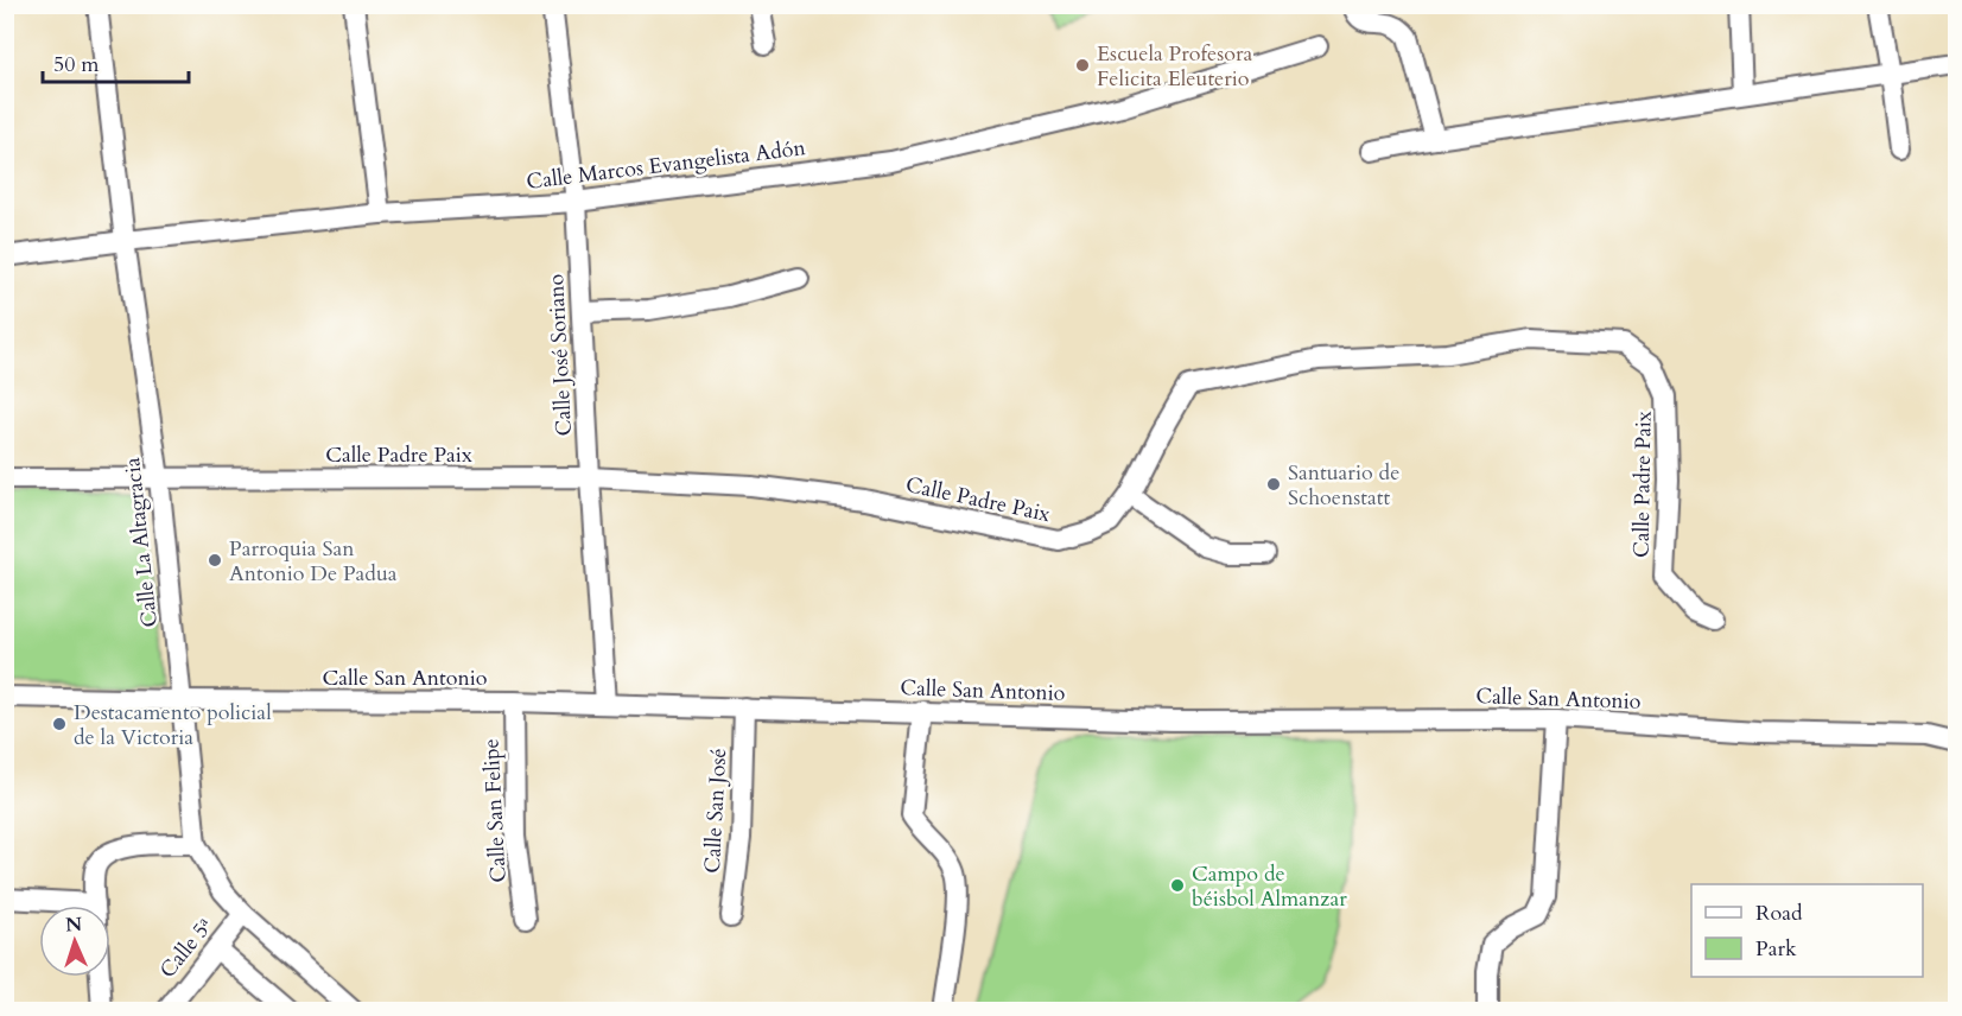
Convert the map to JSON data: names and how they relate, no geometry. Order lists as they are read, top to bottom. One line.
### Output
{"streets":{"street":["Calle Marcos Evangelista Adón","Calle José Soriano","Calle Padre Paix","Calle La Altagracia","Calle San Antonio","Calle San Felipe","Calle San José","Calle 5ª"]},"crossings":[["Calle Marcos Evangelista Adón","Calle José Soriano"],["Calle Marcos Evangelista Adón","Calle La Altagracia"],["Calle José Soriano","Calle Padre Paix"],["Calle José Soriano","Calle San Antonio"],["Calle Padre Paix","Calle La Altagracia"],["Calle La Altagracia","Calle San Antonio"],["Calle La Altagracia","Calle 5ª"],["Calle San Antonio","Calle San Felipe"],["Calle San Antonio","Calle San José"]],"places":["Escuela Profesora Felicita Eleuterio","Santuario de Schoenstatt","Parroquia San Antonio De Padua","Destacamento policial de la Victoria","Campo de béisbol Almanzar"],"legend":["Road","Park"],"scale_bar":"50 m","north":"top"}
